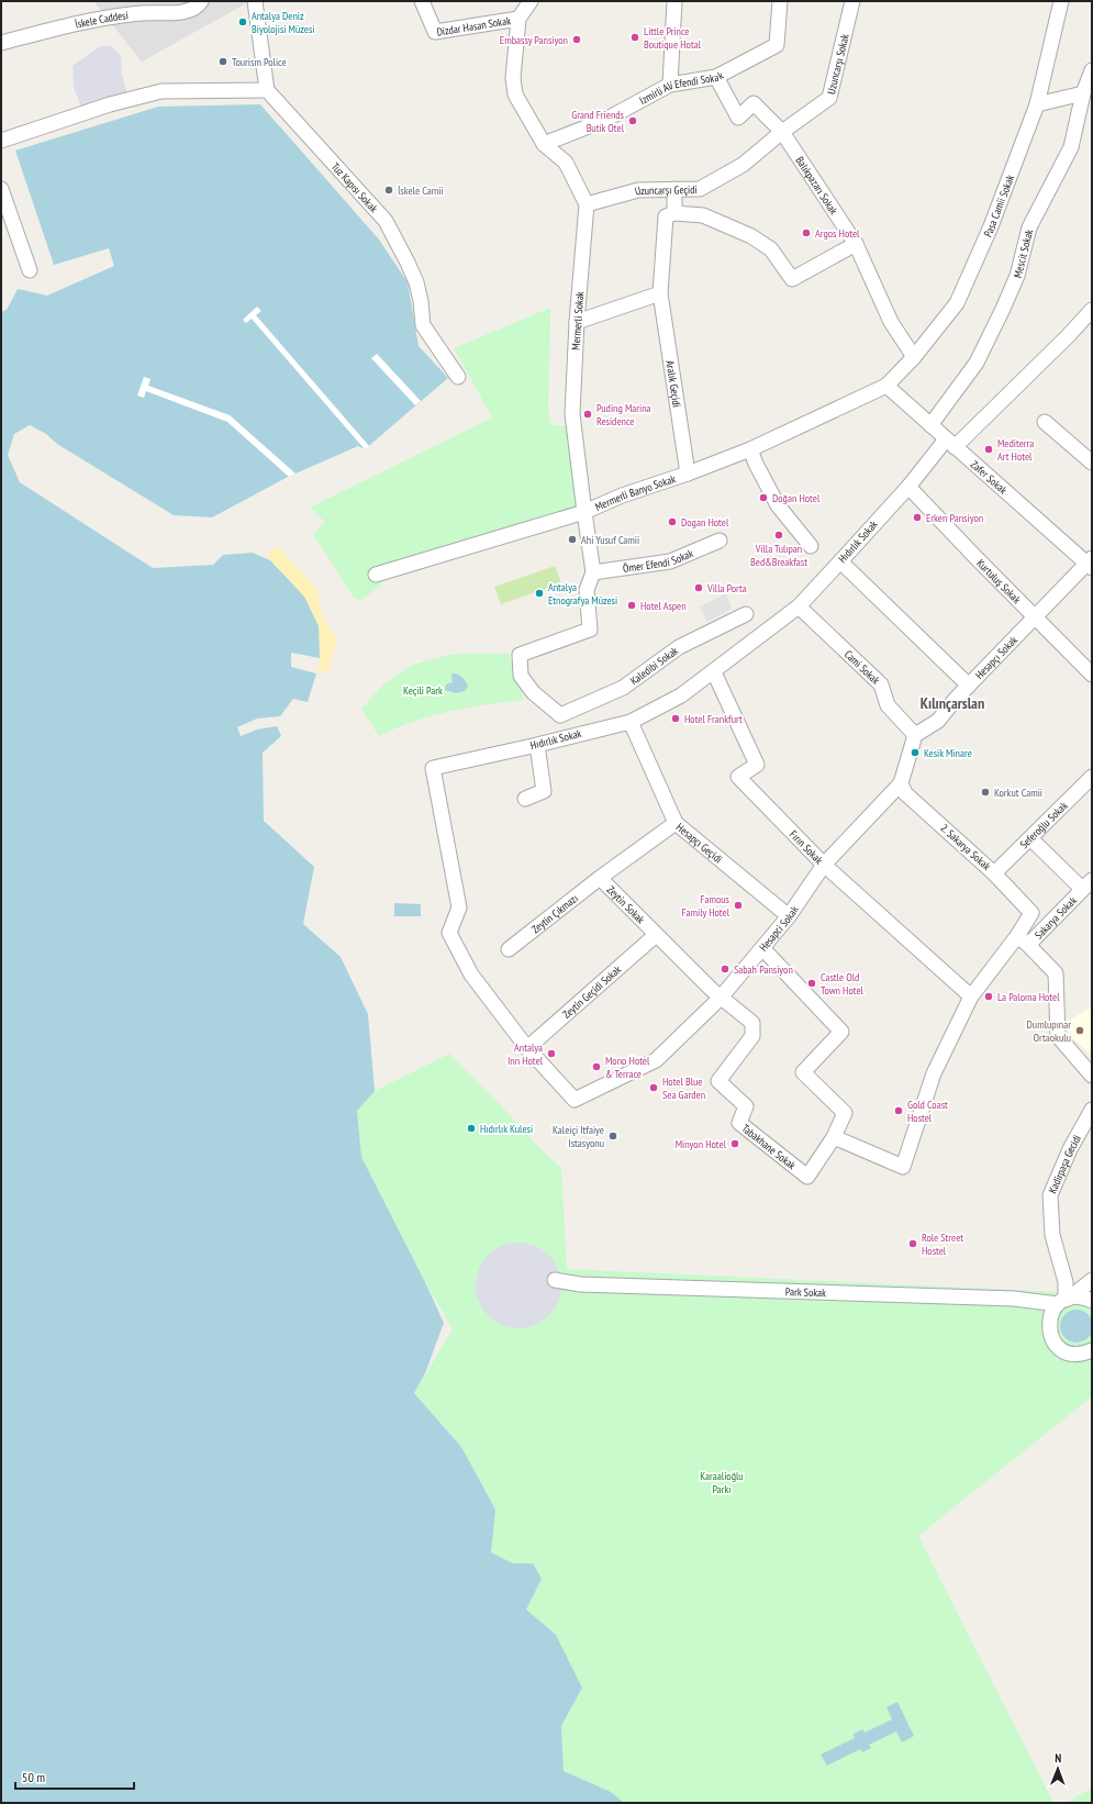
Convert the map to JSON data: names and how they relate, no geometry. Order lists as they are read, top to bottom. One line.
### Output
{"streets":{"street":["İskele Caddesi","Dizdar Hasan Sokak","Uzuncarşı Sokak","Izmirli Ali Efendi Sokak","Balıkpazarı Sokak","Tuz Kapısı Sokak","Uzuncarşı Geçidi","Pasa Camii Sokak","Mescit Sokak","Mermerli Sokak","Aralık Geçidi","Zafer Sokak","Mermerli Banyo Sokak","Hıdırlık Sokak","Ömer Efendi Sokak","Kurtuluş Sokak","Hesapçı Sokak","Kaledibi Sokak","Cami Sokak","Seferoğlu Sokak","Hesapçı Geçidi","Fırın Sokak","2. Sakarya Sokak","Zeytin Sokak","Zeytin Çıkmazı","Sakarya Sokak","Hesapci Sokak","Zeytin Geçidi Sokak","Tabakhane Sokak","Kadirpaşa Gecidi","Park Sokak"]},"crossings":[["Uzuncarşı Sokak","Balıkpazarı Sokak"],["Uzuncarşı Sokak","Uzuncarşı Geçidi"],["Izmirli Ali Efendi Sokak","Balıkpazarı Sokak"],["Balıkpazarı Sokak","Uzuncarşı Geçidi"],["Balıkpazarı Sokak","Pasa Camii Sokak"],["Uzuncarşı Geçidi","Mermerli Sokak"],["Pasa Camii Sokak","Zafer Sokak"],["Pasa Camii Sokak","Mermerli Banyo Sokak"],["Mescit Sokak","Zafer Sokak"],["Mermerli Sokak","Mermerli Banyo Sokak"],["Mermerli Sokak","Ömer Efendi Sokak"],["Aralık Geçidi","Mermerli Banyo Sokak"],["Zafer Sokak","Mermerli Banyo Sokak"],["Zafer Sokak","Hıdırlık Sokak"],["Zafer Sokak","Hesapçı Sokak"],["Hıdırlık Sokak","Kurtuluş Sokak"],["Hıdırlık Sokak","Cami Sokak"],["Hıdırlık Sokak","Hesapçı Geçidi"],["Hıdırlık Sokak","Fırın Sokak"],["Hıdırlık Sokak","Hesapci Sokak"],["Hıdırlık Sokak","Zeytin Geçidi Sokak"],["Kurtuluş Sokak","Hesapçı Sokak"],["Hesapçı Sokak","Cami Sokak"],["Seferoğlu Sokak","2. Sakarya Sokak"],["Hesapçı Geçidi","Zeytin Sokak"],["Hesapçı Geçidi","Hesapci Sokak"],["Fırın Sokak","Hesapci Sokak"],["2. Sakarya Sokak","Sakarya Sokak"],["2. Sakarya Sokak","Hesapci Sokak"],["Zeytin Sokak","Zeytin Çıkmazı"],["Zeytin Sokak","Hesapci Sokak"],["Zeytin Sokak","Zeytin Geçidi Sokak"],["Zeytin Sokak","Tabakhane Sokak"],["Hesapci Sokak","Tabakhane Sokak"],["Kadirpaşa Gecidi","Park Sokak"]],"districts":["Kılınçarslan"],"parks":["Keçili Park","Karaalioğlu Parkı"],"places":["Antalya Deniz Biyolojisi Müzesi","Little Prince Boutique Hotal","Embassy Pansiyon","Tourism Police","Grand Friends Butik Otel","İskele Camii","Argos Hotel","Puding Marina Residence","Mediterra Art Hotel","Doğan Hotel","Erken Pansiyon","Dogan Hotel","Villa Tulıpan Bed&Breakfast","Ahi Yusuf Camii","Villa Porta","Antalya Etnografya Müzesi","Hotel Aspen","Hotel Frankfurt","Kesik Minare","Korkut Camii","Famous Family Hotel","Sabah Pansiyon","Castle Old Town Hotel","La Paloma Hotel","Dumlupınar Ortaokulu","Antalya Inn Hotel","Mono Hotel & Terrace","Hotel Blue Sea Garden","Gold Coast Hostel","Hıdırlık Kulesi","Kaleiçi Itfaiye Istasyonu","Minyon Hotel","Role Street Hostel"],"scale_bar":"50 m","north":"top"}
